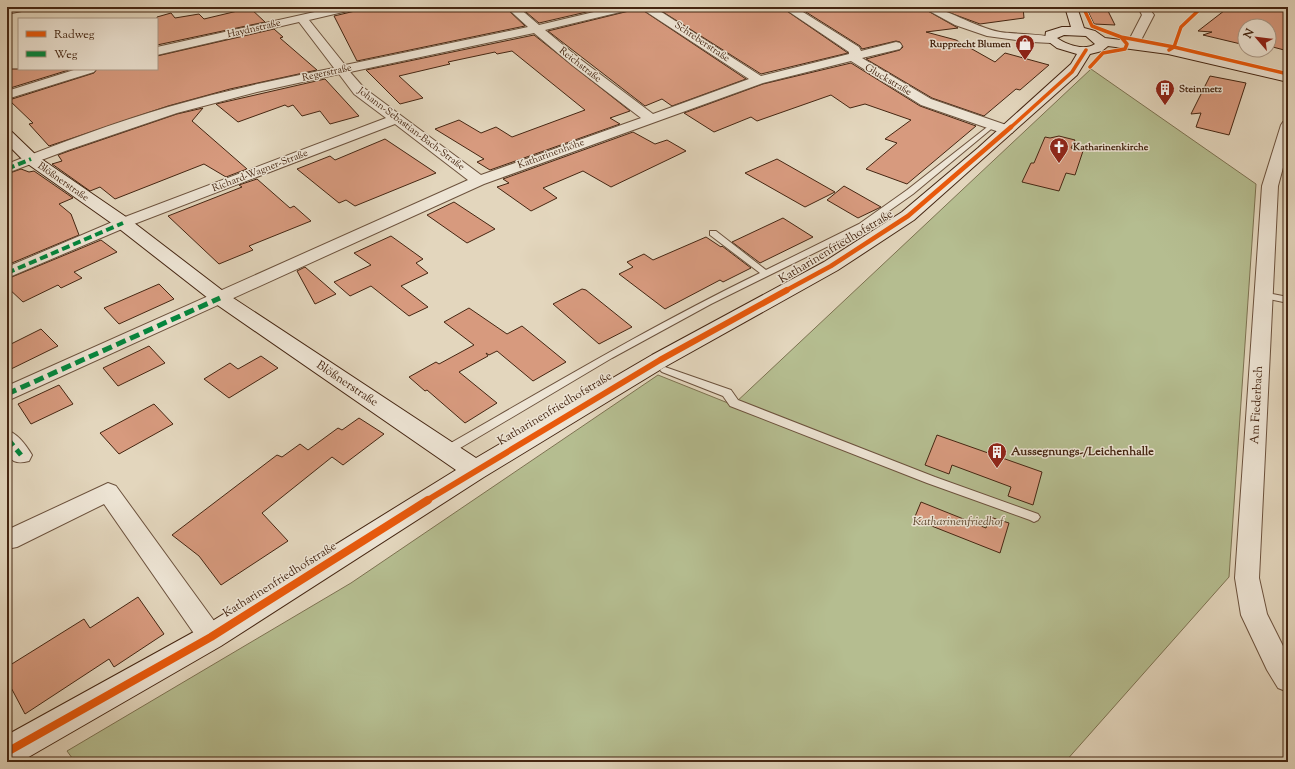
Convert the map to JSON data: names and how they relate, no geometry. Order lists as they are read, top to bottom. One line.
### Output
{"streets":{"street":["Haydnstraße","Schreberstraße","Reichstraße","Regerstraße","Gluckstraße","Johann-Sebastian-Bach-Straße","Katharinenhöhe","Richard-Wagner-Straße","Blößnerstraße","Katharinenfriedhofstraße","Am Fiederbach"]},"crossings":[["Haydnstraße","Johann-Sebastian-Bach-Straße"],["Schreberstraße","Katharinenhöhe"],["Reichstraße","Regerstraße"],["Reichstraße","Katharinenhöhe"],["Regerstraße","Johann-Sebastian-Bach-Straße"],["Regerstraße","Blößnerstraße"],["Gluckstraße","Katharinenhöhe"],["Gluckstraße","Katharinenfriedhofstraße"],["Johann-Sebastian-Bach-Straße","Katharinenhöhe"],["Johann-Sebastian-Bach-Straße","Richard-Wagner-Straße"],["Katharinenhöhe","Blößnerstraße"],["Richard-Wagner-Straße","Blößnerstraße"],["Blößnerstraße","Katharinenfriedhofstraße"]],"parks":["Katharinenfriedhof"],"places":{"shop":["Rupprecht Blumen"],"building":["Steinmetz","Aussegnungs-/Leichenhalle"],"church":["Katharinenkirche"]},"legend":["Radweg","Weg"],"north":"top left"}
